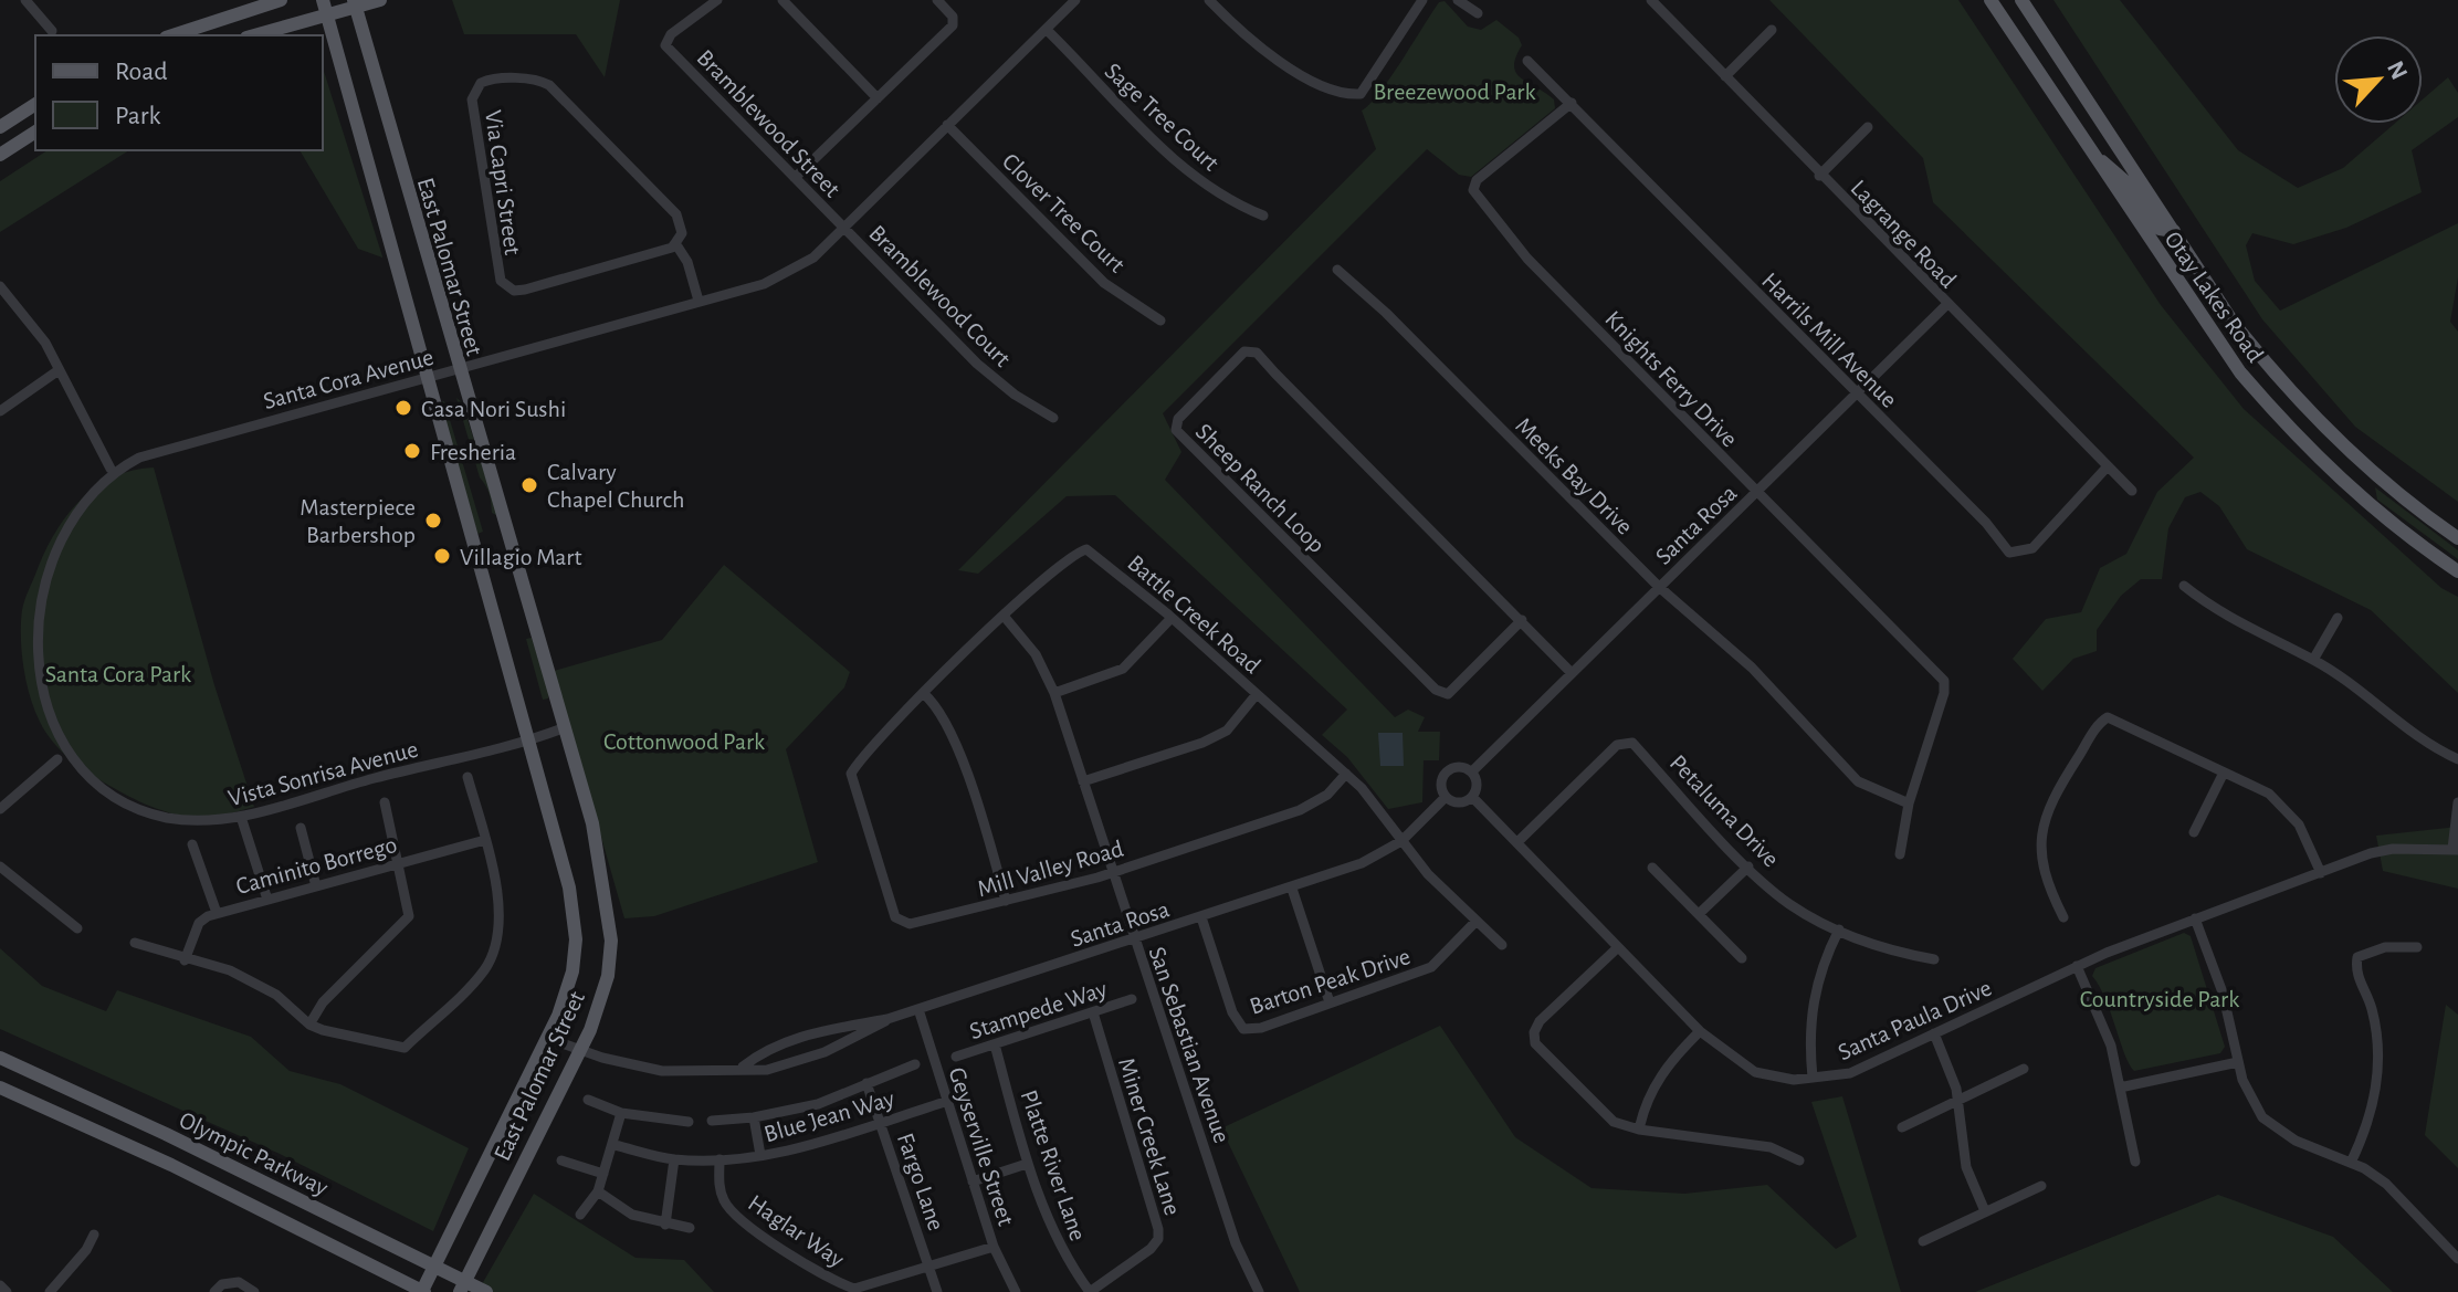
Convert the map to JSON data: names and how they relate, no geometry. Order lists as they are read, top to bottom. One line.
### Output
{"streets":{"main road":["East Palomar Street","Otay Lakes Road","Olympic Parkway"],"street":["Sage Tree Court","Bramblewood Street","Via Capri Street","Clover Tree Court","Lagrange Road","Bramblewood Court","Harrils Mill Avenue","Santa Cora Avenue","Knights Ferry Drive","Meeks Bay Drive","Sheep Ranch Loop","Santa Rosa","Battle Creek Road","Vista Sonrisa Avenue","Petaluma Drive","Caminito Borrego","Mill Valley Road","Barton Peak Drive","Stampede Way","Santa Paula Drive","San Sebastian Avenue","Blue Jean Way","Miner Creek Lane","Geyserville Street","Platte River Lane","Fargo Lane","Haglar Way"]},"crossings":[["Sage Tree Court","Santa Cora Avenue"],["Bramblewood Street","Bramblewood Court"],["Bramblewood Street","Santa Cora Avenue"],["Via Capri Street","Santa Cora Avenue"],["Clover Tree Court","Santa Cora Avenue"],["Lagrange Road","Harrils Mill Avenue"],["Lagrange Road","Santa Rosa"],["East Palomar Street","Santa Cora Avenue"],["East Palomar Street","Santa Rosa"],["East Palomar Street","Vista Sonrisa Avenue"],["East Palomar Street","Olympic Parkway"],["Bramblewood Court","Santa Cora Avenue"],["Harrils Mill Avenue","Knights Ferry Drive"],["Harrils Mill Avenue","Santa Rosa"],["Knights Ferry Drive","Meeks Bay Drive"],["Knights Ferry Drive","Santa Rosa"],["Meeks Bay Drive","Santa Rosa"],["Sheep Ranch Loop","Santa Rosa"],["Santa Rosa","Battle Creek Road"],["Santa Rosa","Barton Peak Drive"],["Santa Rosa","Santa Paula Drive"],["Santa Rosa","San Sebastian Avenue"],["Santa Rosa","Geyserville Street"],["Battle Creek Road","Mill Valley Road"],["Battle Creek Road","Barton Peak Drive"],["Battle Creek Road","San Sebastian Avenue"],["Petaluma Drive","Santa Paula Drive"],["Mill Valley Road","San Sebastian Avenue"],["Stampede Way","Miner Creek Lane"],["Stampede Way","Platte River Lane"],["Blue Jean Way","Geyserville Street"],["Blue Jean Way","Fargo Lane"],["Blue Jean Way","Haglar Way"],["Miner Creek Lane","Platte River Lane"],["Geyserville Street","Haglar Way"],["Fargo Lane","Haglar Way"]],"parks":["Breezewood Park","Santa Cora Park","Cottonwood Park","Countryside Park"],"places":["Casa Nori Sushi","Fresheria","Calvary Chapel Church","Masterpiece Barbershop","Villagio Mart"],"legend":["Road","Park"],"north":"top right"}
